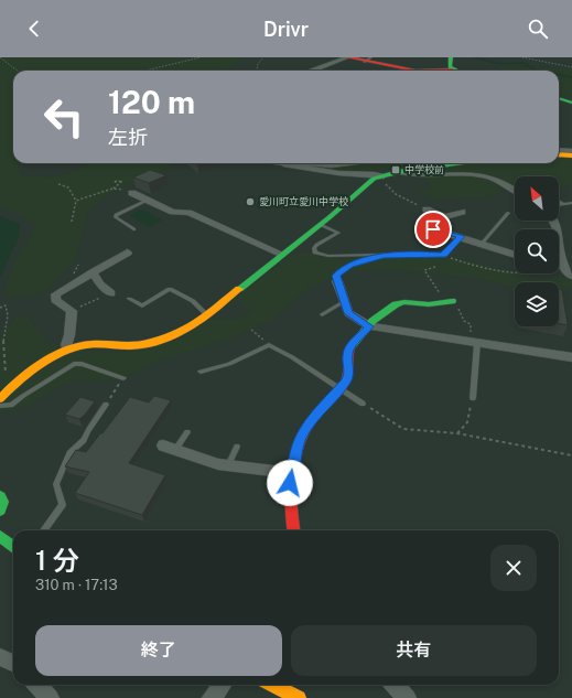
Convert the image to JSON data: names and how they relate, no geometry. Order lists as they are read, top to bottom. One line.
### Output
{"places":{"transit":["中学校前"],"other":["愛川町立愛川中学校"]},"north":"top left","page":{"header":"Drivr","turn":["120 m","左折"],"heading":["1 分","310 m · 17:13"],"buttons":["終了","共有"]}}
